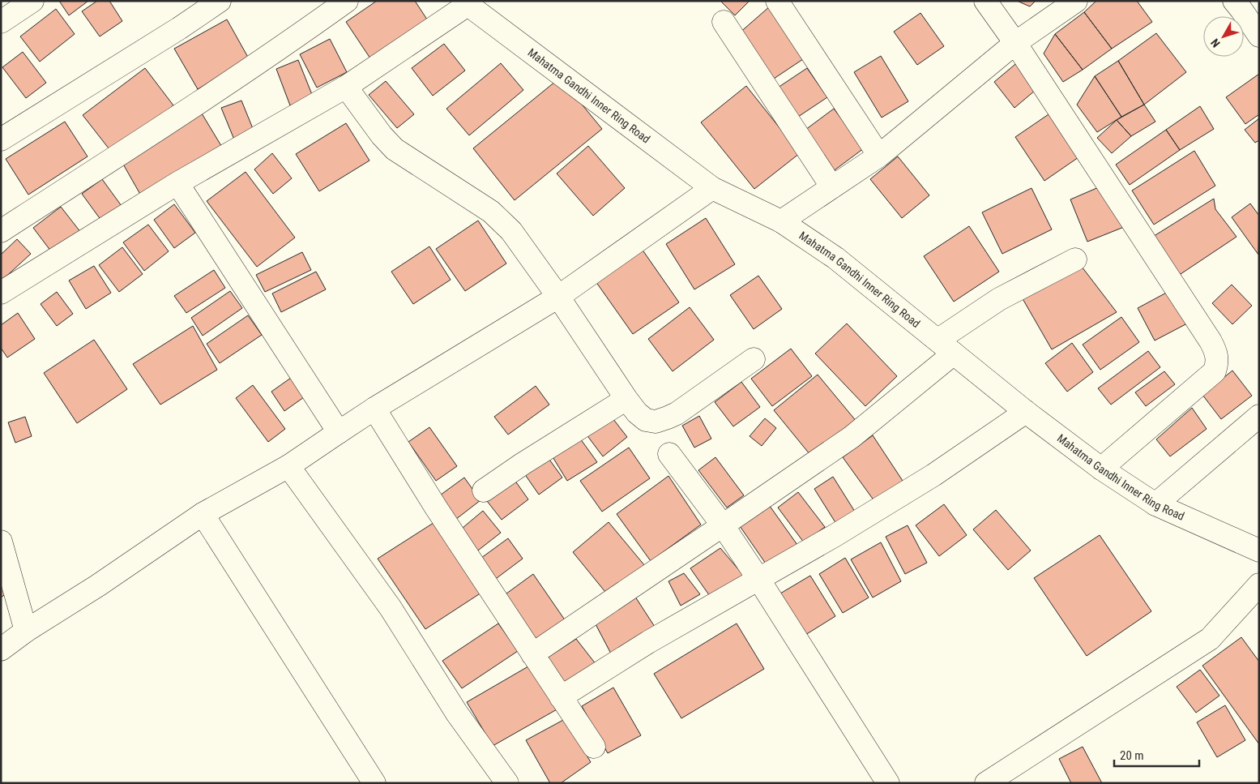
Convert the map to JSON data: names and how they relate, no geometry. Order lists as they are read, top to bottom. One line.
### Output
{"streets":{"street":["Mahatma Gandhi Inner Ring Road"]},"scale_bar":"20 m","north":"bottom left"}
